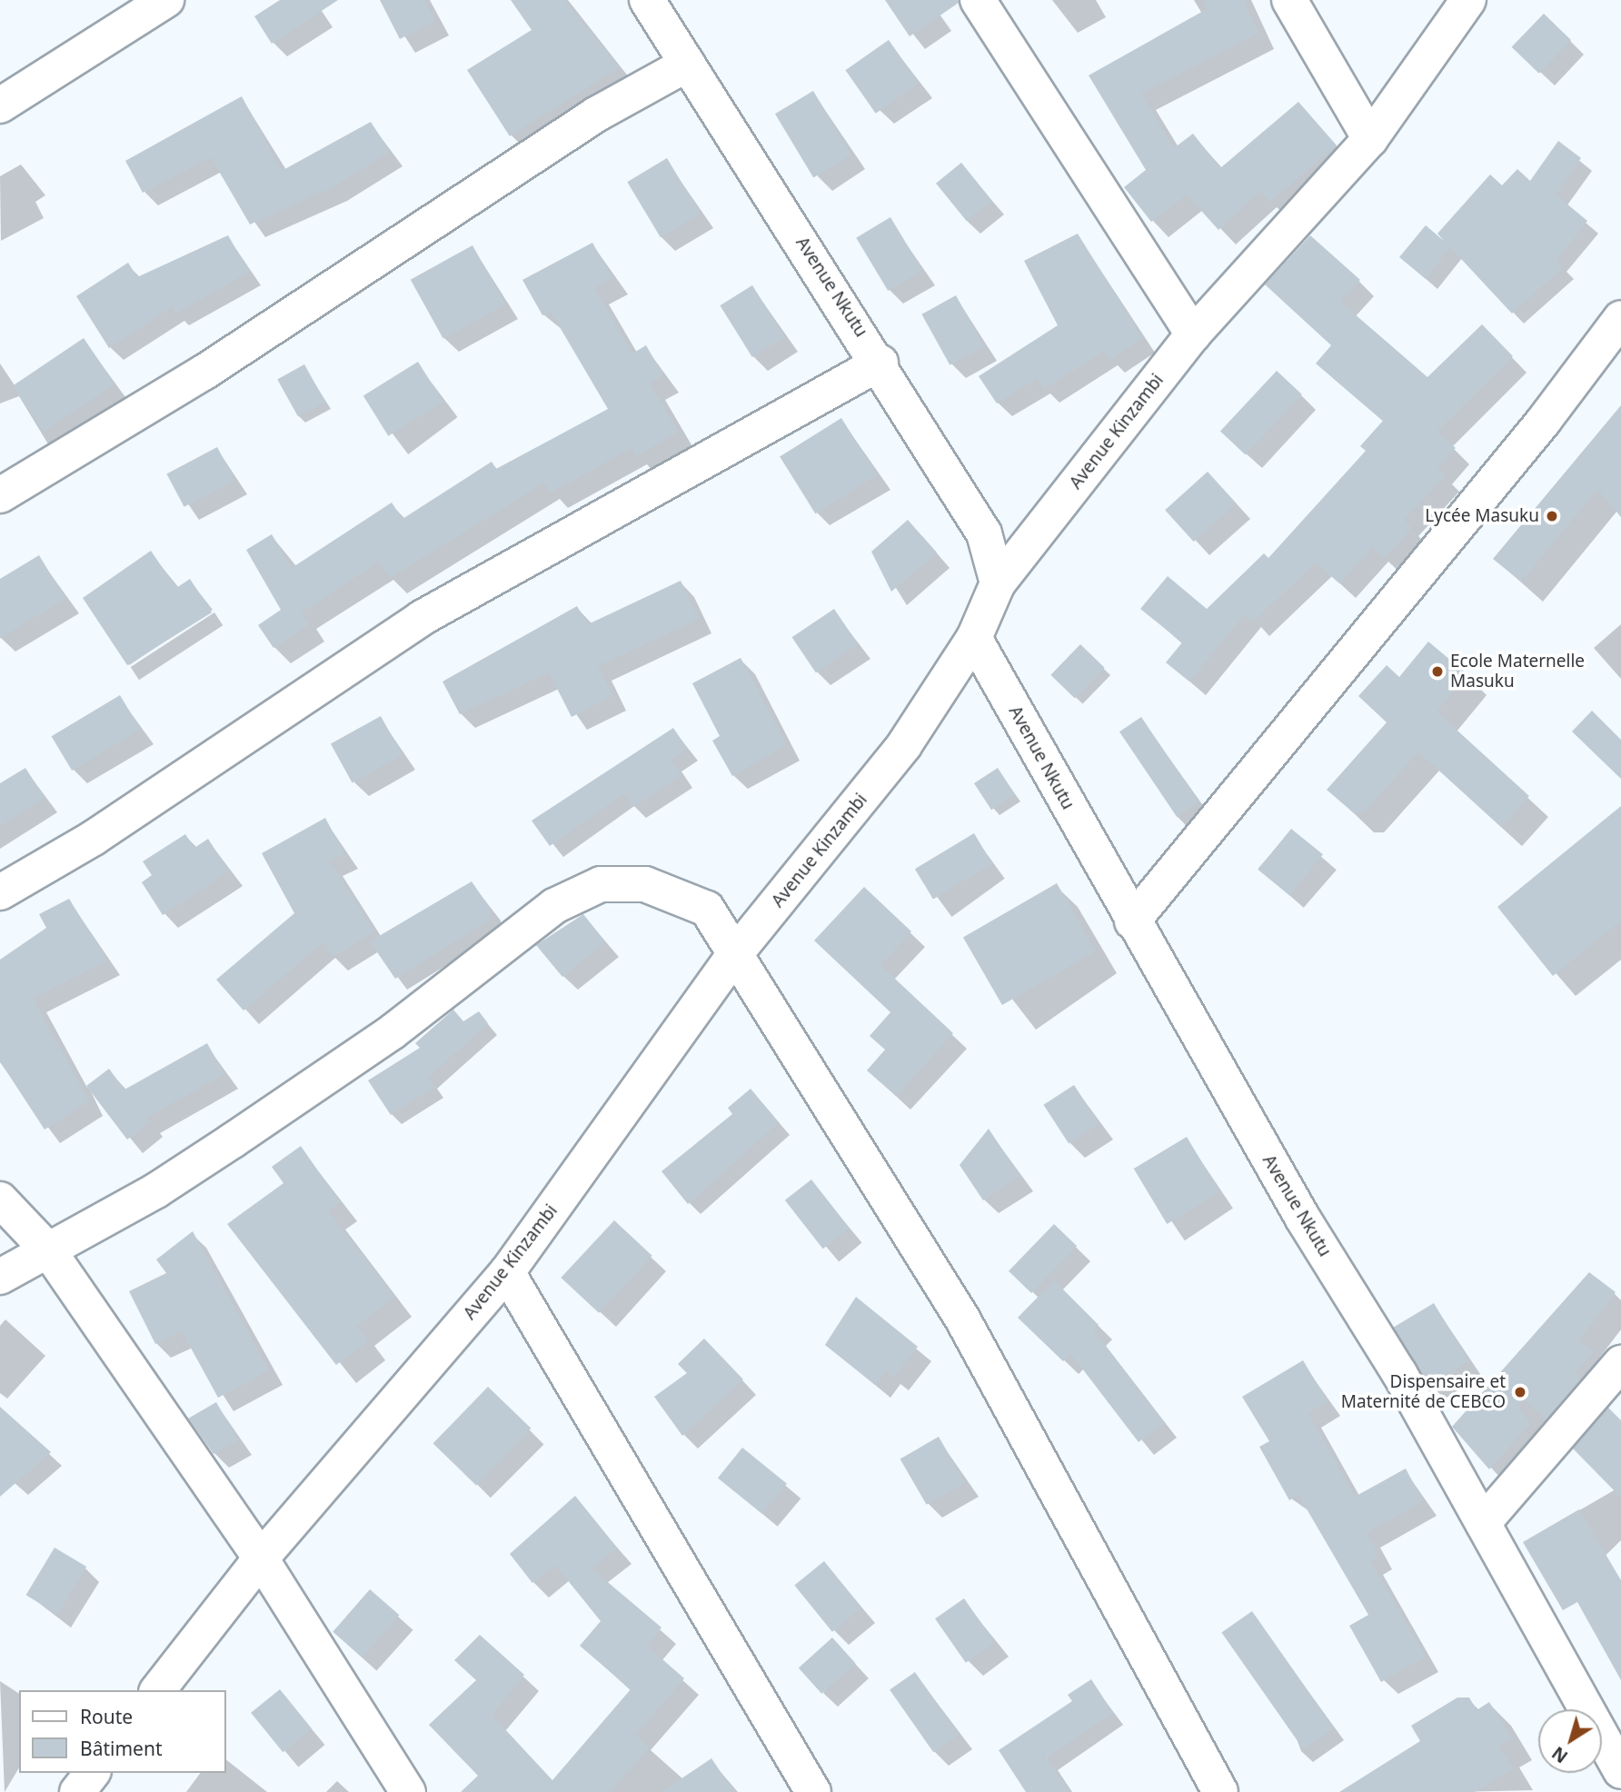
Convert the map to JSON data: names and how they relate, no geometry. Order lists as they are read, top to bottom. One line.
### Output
{"streets":{"street":["Avenue Nkutu","Avenue Kinzambi"]},"crossings":[["Avenue Nkutu","Avenue Kinzambi"]],"places":["Lycée Masuku","Ecole Maternelle Masuku","Dispensaire et Maternité de CEBCO"],"legend":["Route","Bâtiment"],"north":"bottom left"}
